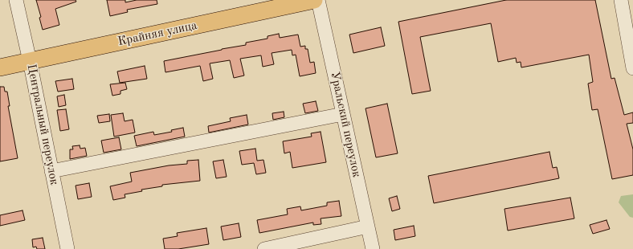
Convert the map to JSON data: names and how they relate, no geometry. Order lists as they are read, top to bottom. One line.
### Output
{"streets":{"main road":["Крайняя улица"],"street":["Центральный переулок","Уральский переулок"]},"crossings":[["Крайняя улица","Центральный переулок"]]}
